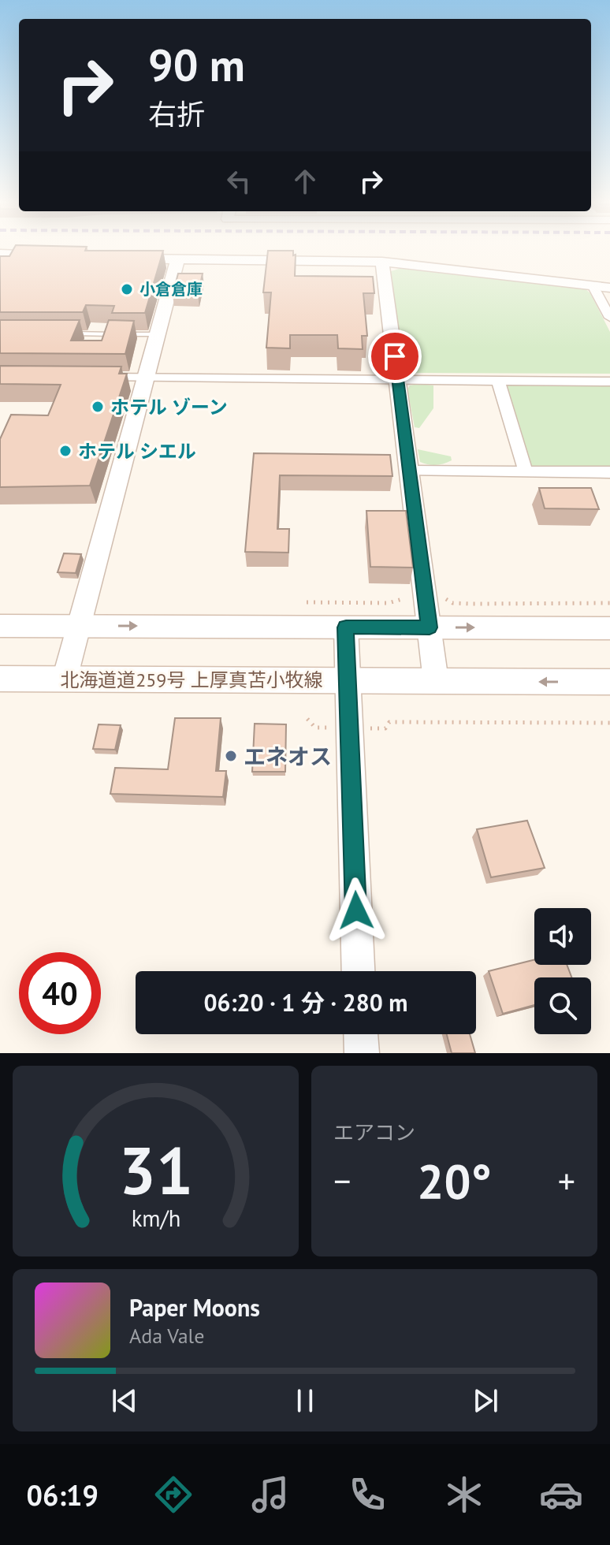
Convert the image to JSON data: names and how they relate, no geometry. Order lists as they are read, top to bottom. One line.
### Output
{"streets":{"main road":["北海道道259号 上厚真苫小牧線"]},"places":["小倉倉庫","ホテル ゾーン","ホテル シエル","エネオス"],"page":{"turn":["90 m","右折"],"limit":"40","trip":"06:20 · 1 分 · 280 m","tile":"エアコン","heat":["−","20°","+"],"song":["Paper Moons","Ada Vale"],"tabs":"06:19","gauge":["31","km/h"]}}
